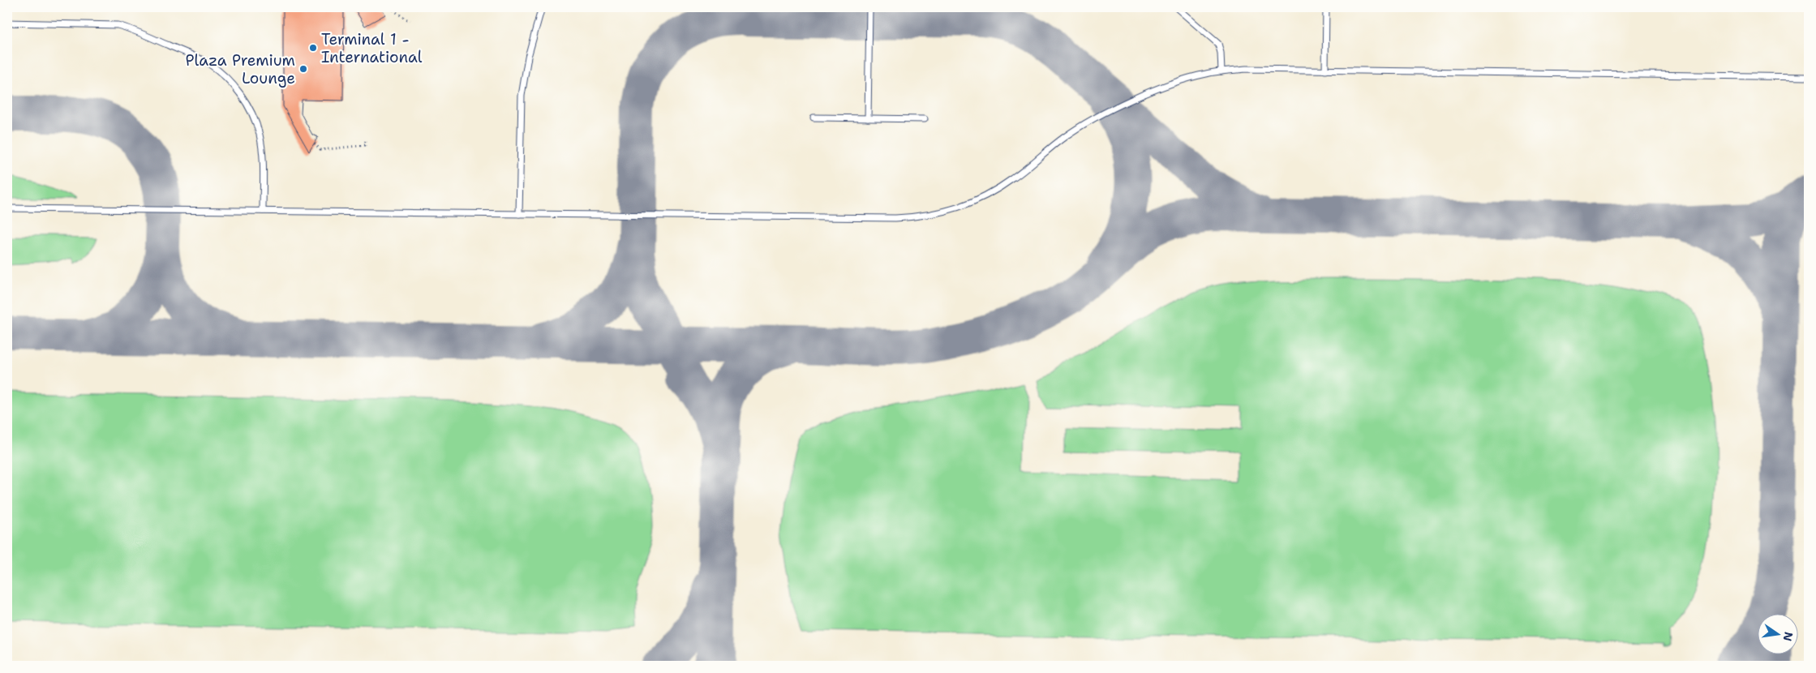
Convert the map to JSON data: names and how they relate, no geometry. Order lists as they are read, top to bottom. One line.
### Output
{"places":["Terminal 1 - International","Plaza Premium Lounge"],"north":"right"}
